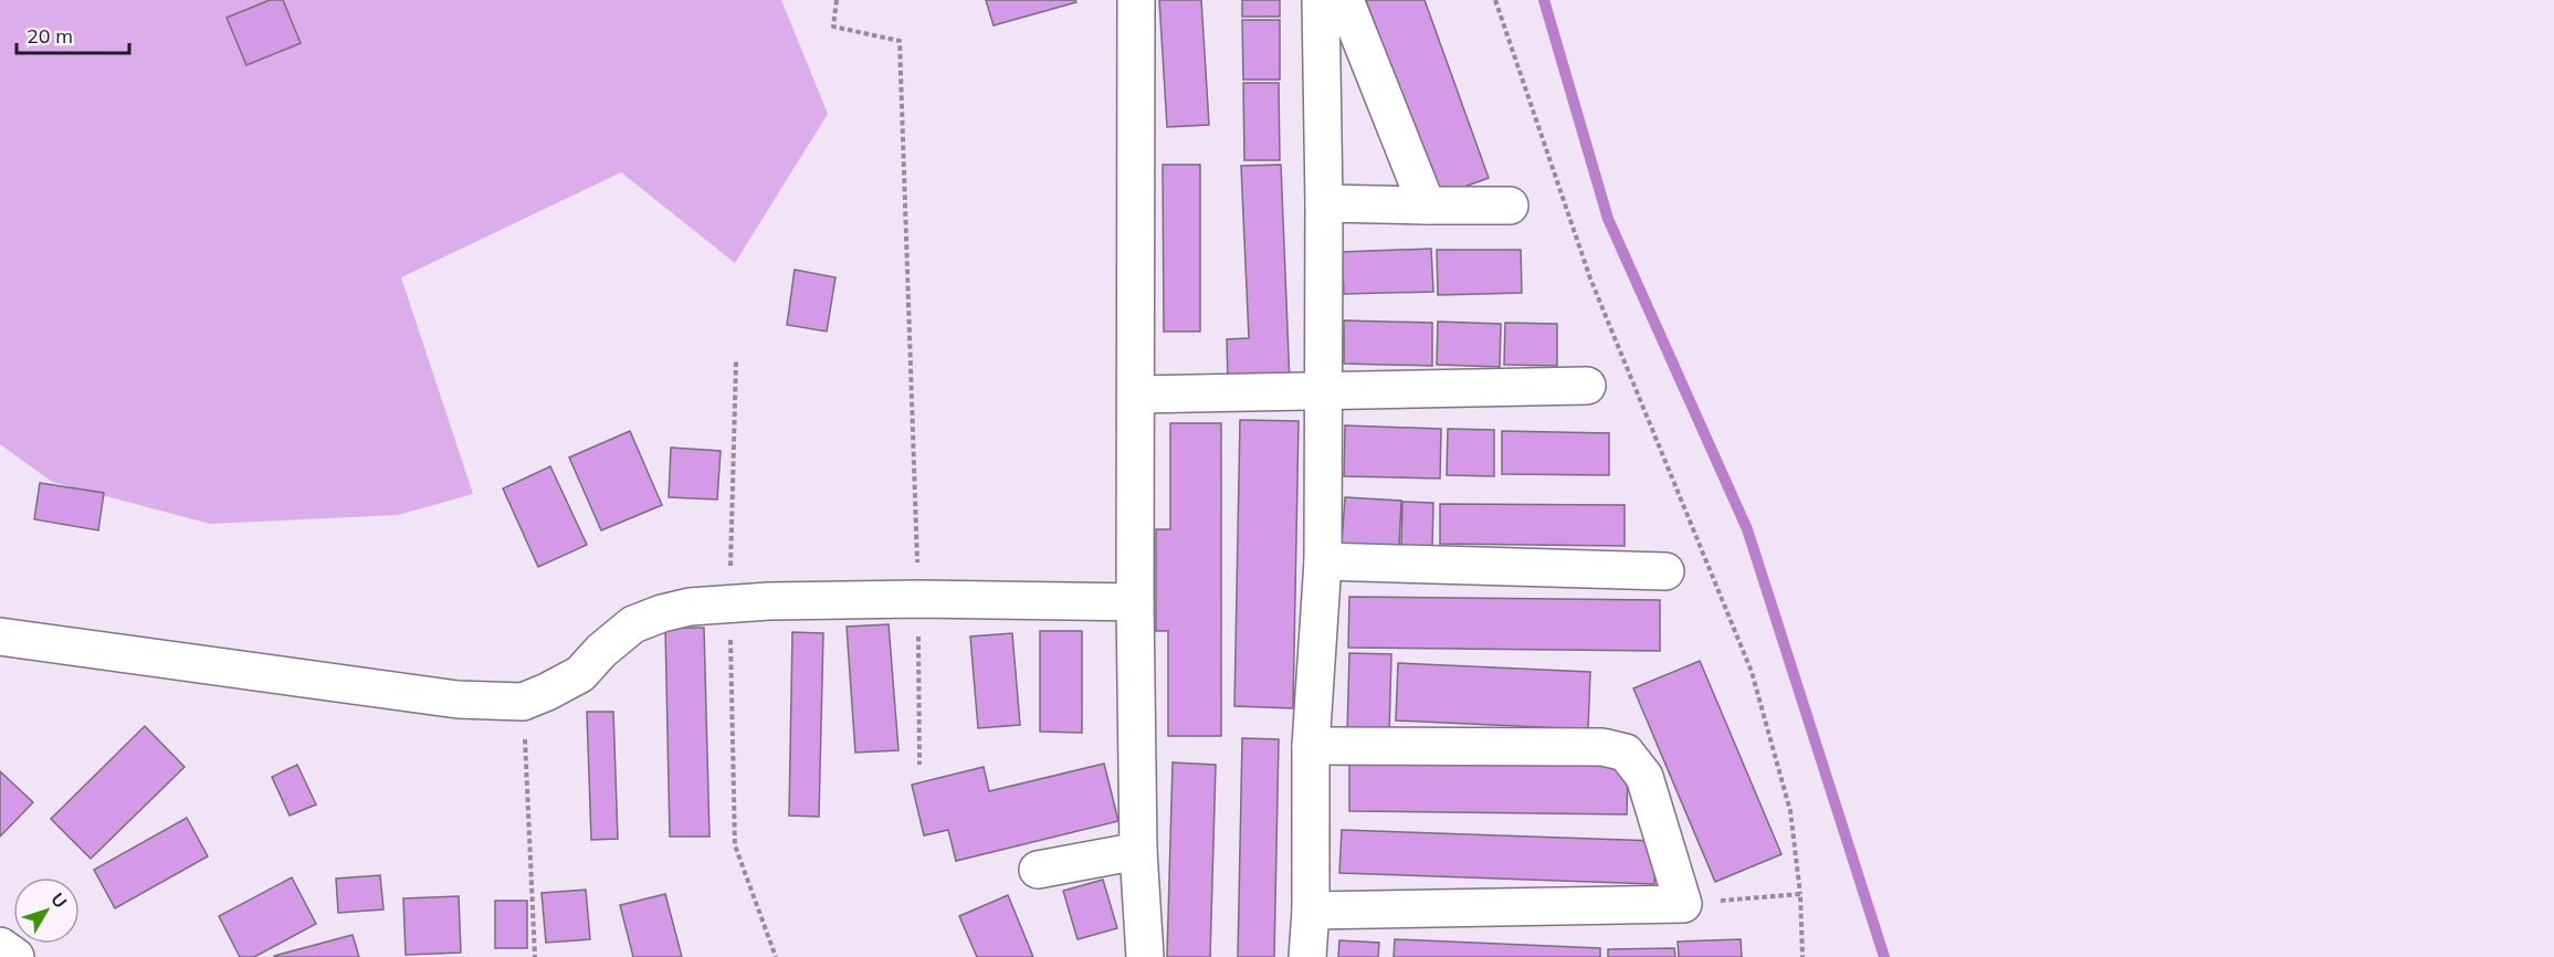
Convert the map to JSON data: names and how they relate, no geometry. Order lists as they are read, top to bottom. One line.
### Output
{"scale_bar":"20 m","north":"top right"}
